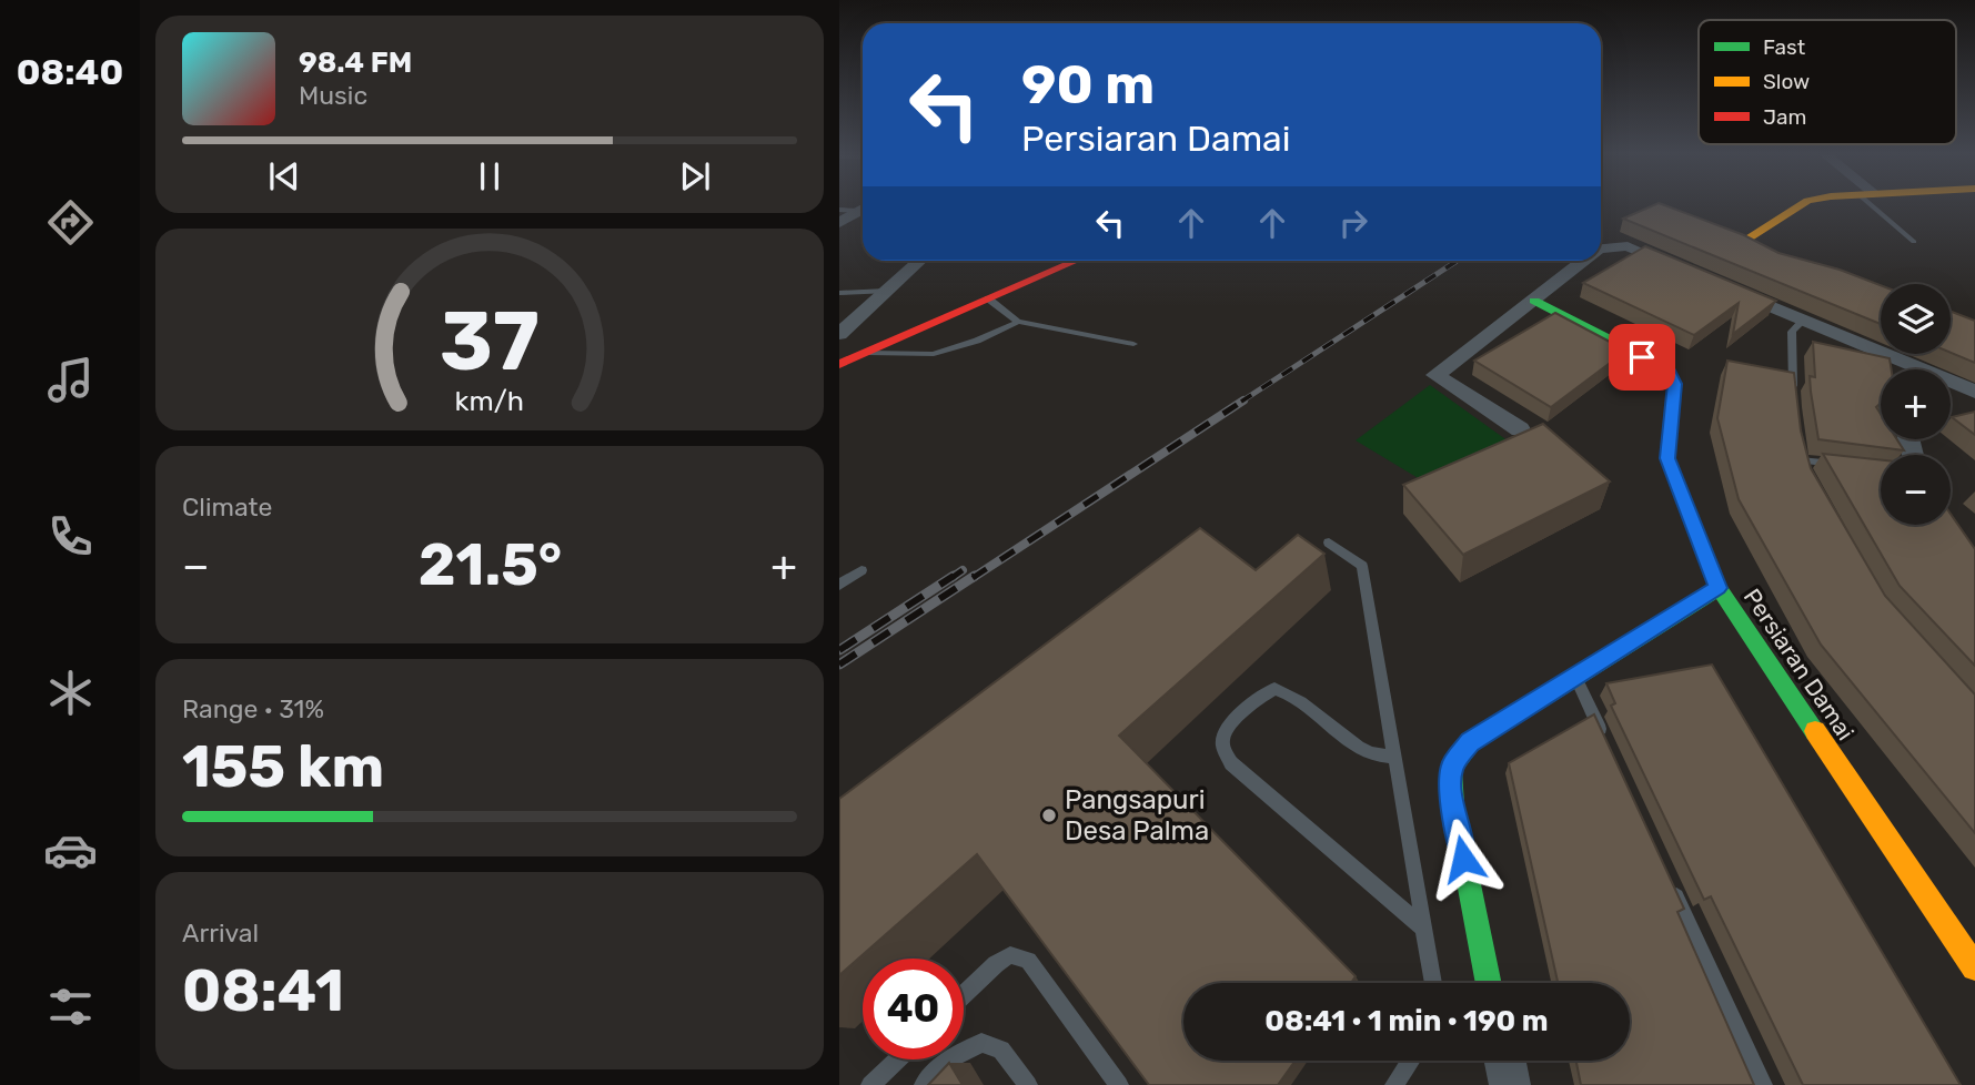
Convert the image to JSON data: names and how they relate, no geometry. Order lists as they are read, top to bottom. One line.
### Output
{"streets":{"street":["Persiaran Damai"]},"places":["Pangsapuri Desa Palma"],"legend":["Fast","Slow","Jam"],"page":{"tabs":"08:40","turn":["90 m","Persiaran Damai"],"song":["98.4 FM","Music"],"map_buttons":["+","−"],"tile":["Climate",["Range · 31%","155 km"],["Arrival","08:41"]],"heat":["−","21.5°","+"],"limit":"40","trip":"08:41 · 1 min · 190 m","gauge":["37","km/h"]}}
